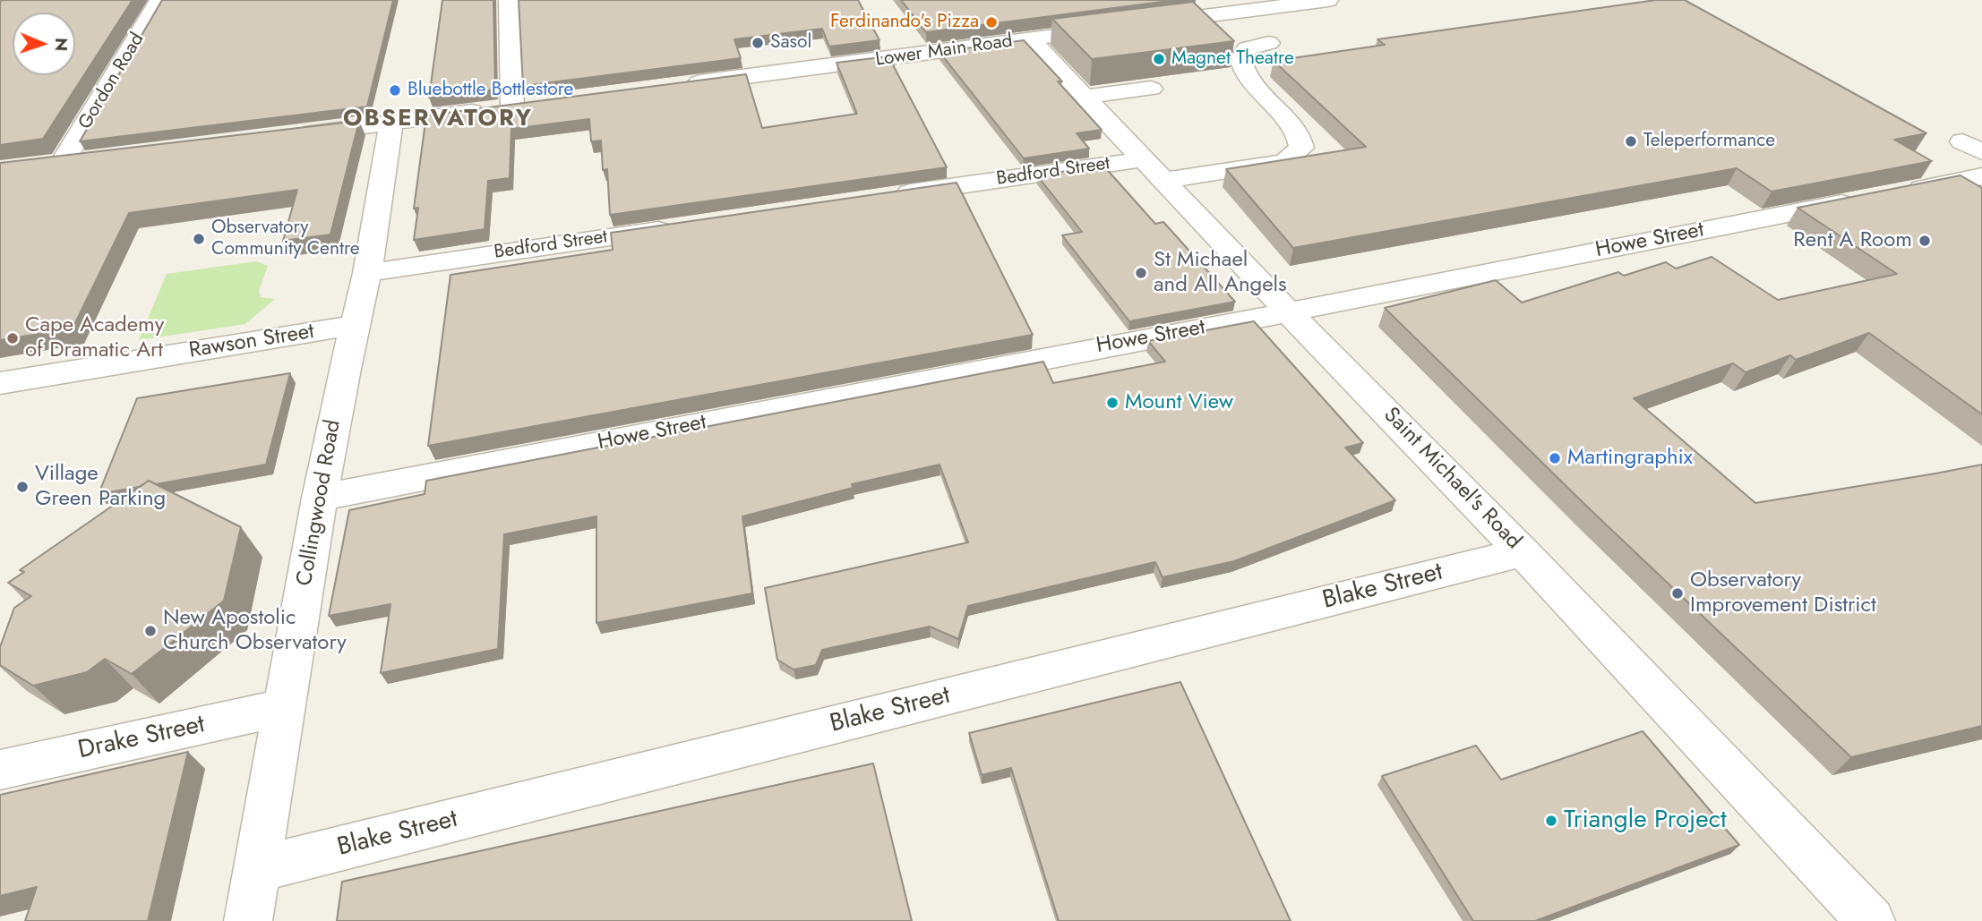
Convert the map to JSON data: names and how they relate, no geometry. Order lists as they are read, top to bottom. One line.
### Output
{"streets":{"street":["Lower Main Road","Gordon Road","Bedford Street","Howe Street","Rawson Street","Saint Michael's Road","Collingwood Road","Blake Street","Drake Street"]},"crossings":[["Lower Main Road","Saint Michael's Road"],["Bedford Street","Saint Michael's Road"],["Bedford Street","Collingwood Road"],["Howe Street","Saint Michael's Road"],["Howe Street","Collingwood Road"],["Rawson Street","Collingwood Road"],["Saint Michael's Road","Blake Street"],["Collingwood Road","Blake Street"],["Collingwood Road","Drake Street"]],"districts":["OBSERVATORY"],"places":["Ferdinando's Pizza","Sasol","Magnet Theatre","Bluebottle Bottlestore","Teleperformance","Observatory Community Centre","Rent A Room","St Michael and All Angels","Cape Academy of Dramatic Art","Mount View","Martingraphix","Village Green Parking","Observatory Improvement District","New Apostolic Church Observatory","Triangle Project"],"north":"right"}
